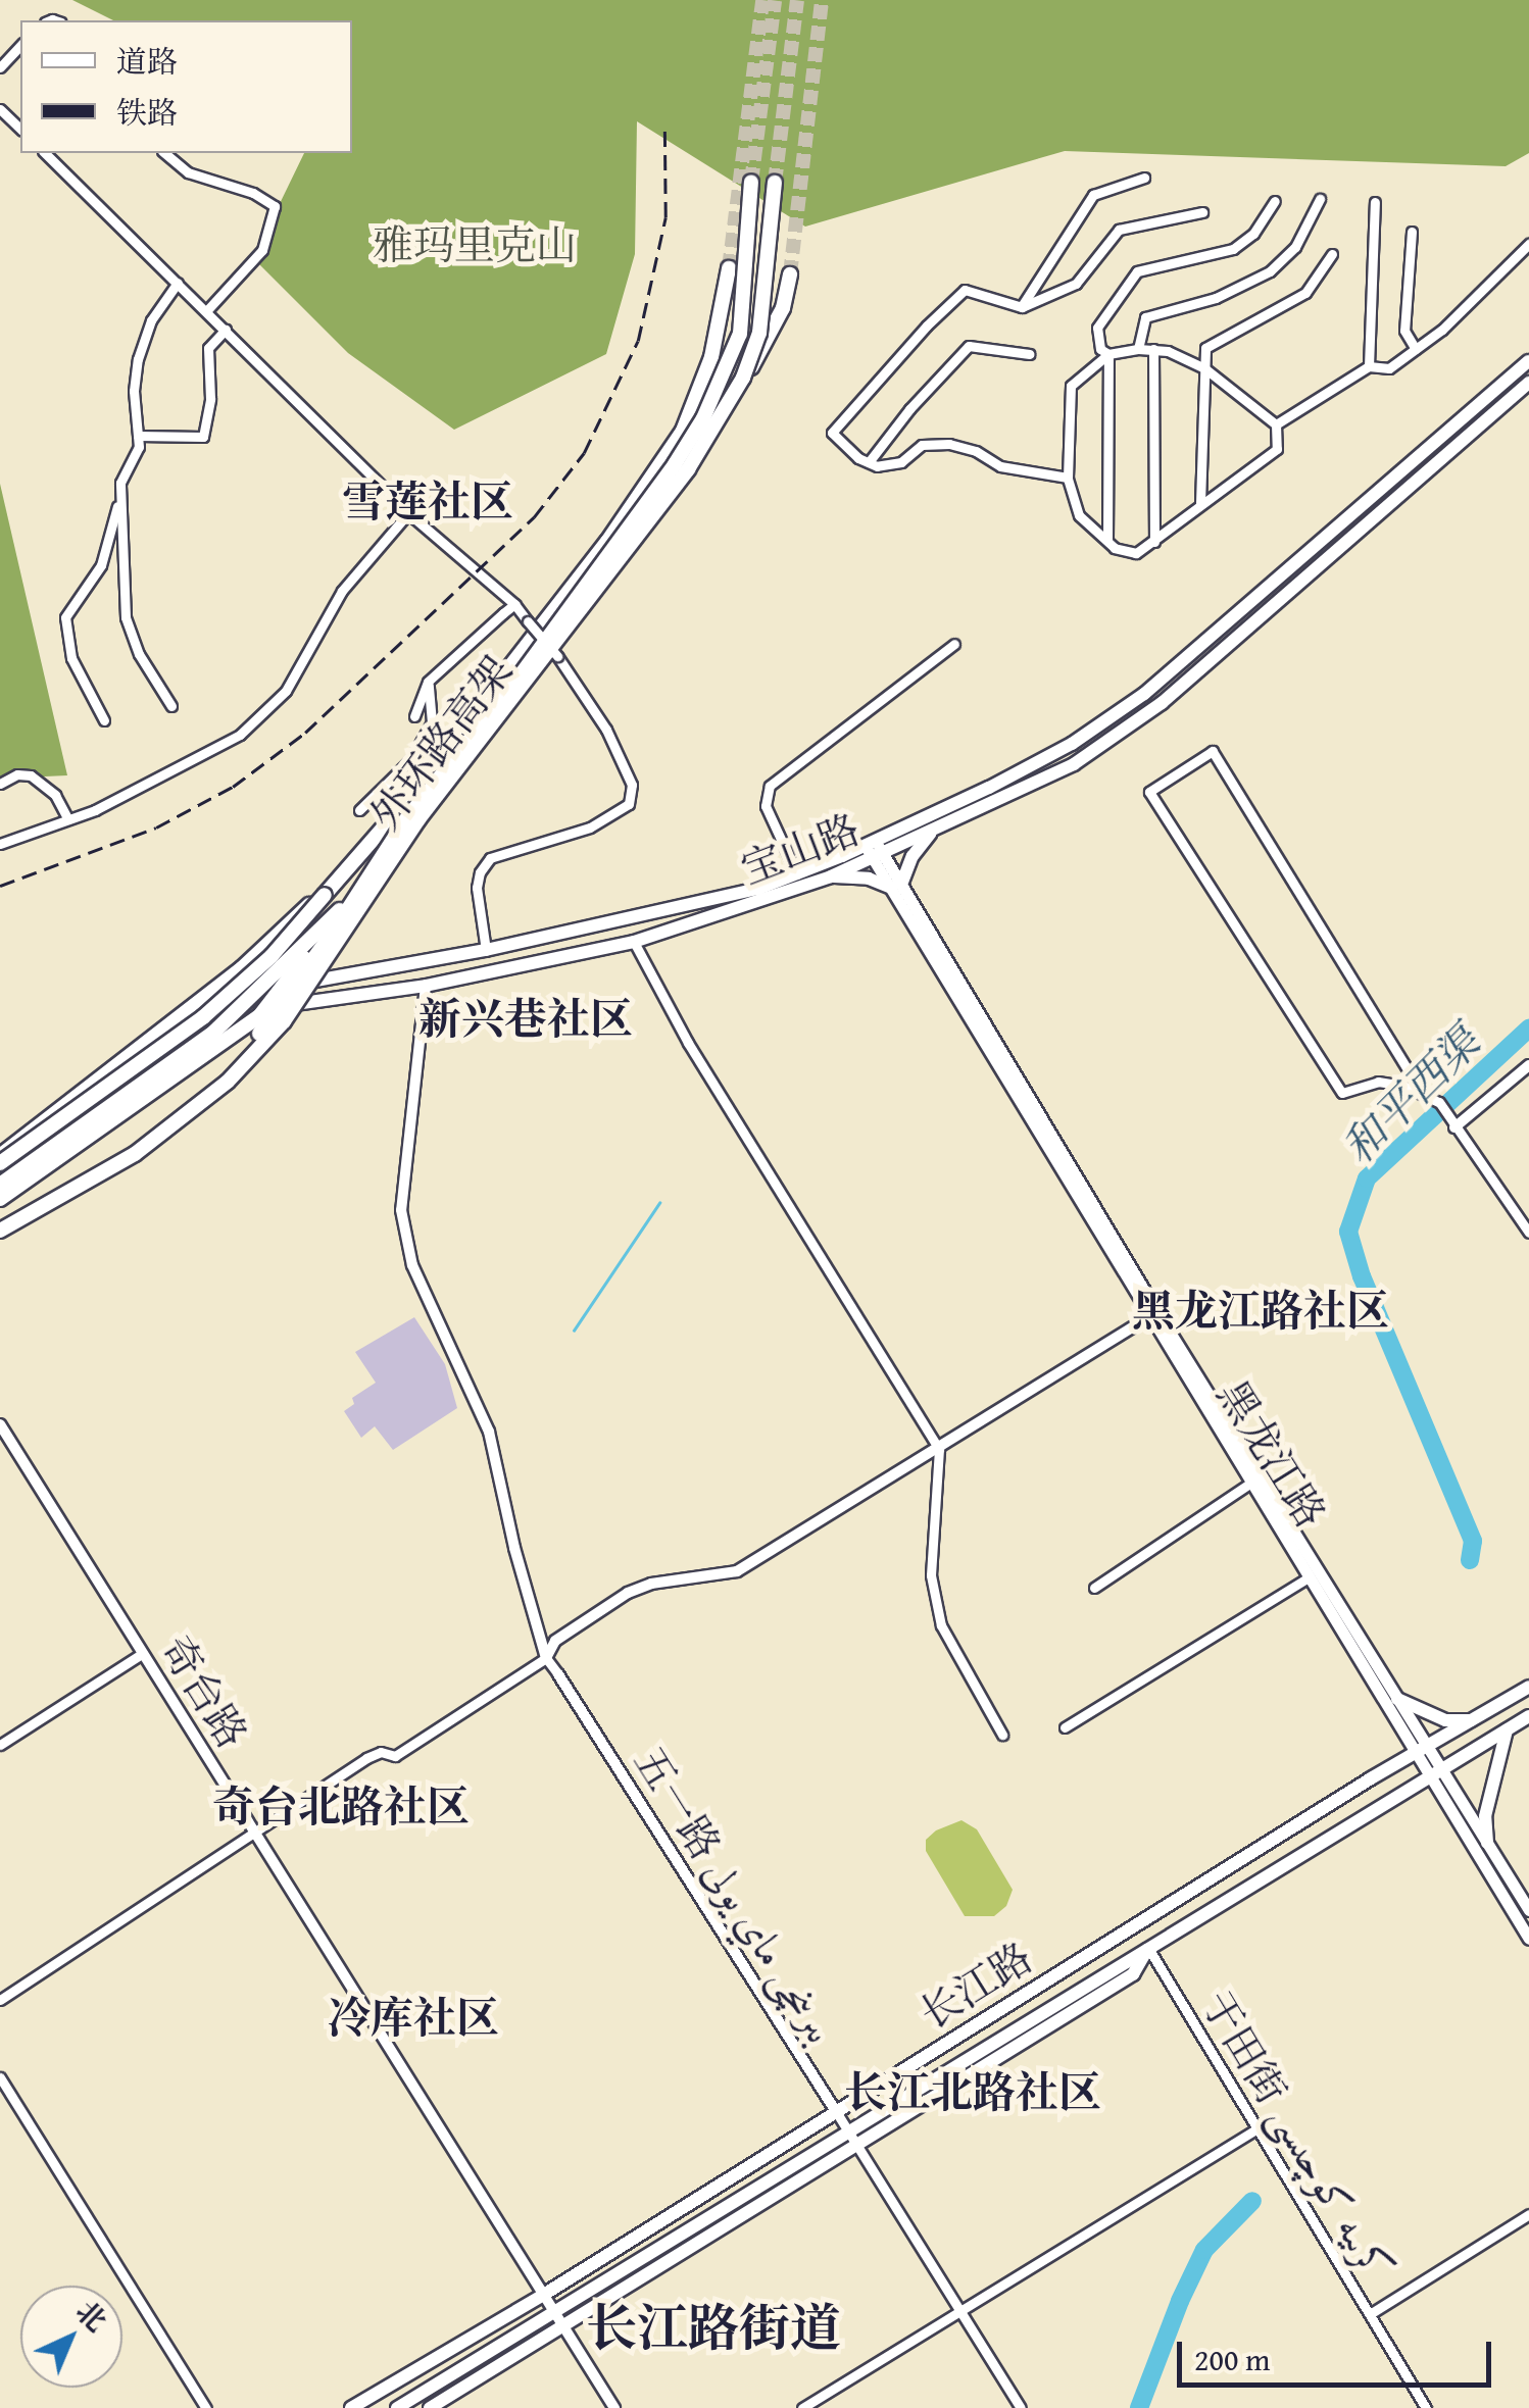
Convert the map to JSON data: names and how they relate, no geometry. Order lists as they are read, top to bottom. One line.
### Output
{"streets":{"highway":["外环路高架"],"main road":["宝山路","黑龙江路","长江路"],"street":["奇台路","五一路 بىرىنچى ماي يولى","于田街 كرىيە كوچىسى"]},"crossings":[["宝山路","黑龙江路"],["黑龙江路","长江路"],["奇台路","长江路"],["五一路 بىرىنچى ماي يولى","长江路"],["长江路","于田街 كرىيە كوچىسى"]],"districts":["雪莲社区","新兴巷社区","黑龙江路社区","奇台北路社区","冷库社区","长江北路社区","长江路街道"],"water":["和平西渠"],"parks":["雅玛里克山"],"legend":["道路","铁路"],"scale_bar":"200 m","north":"top right"}
